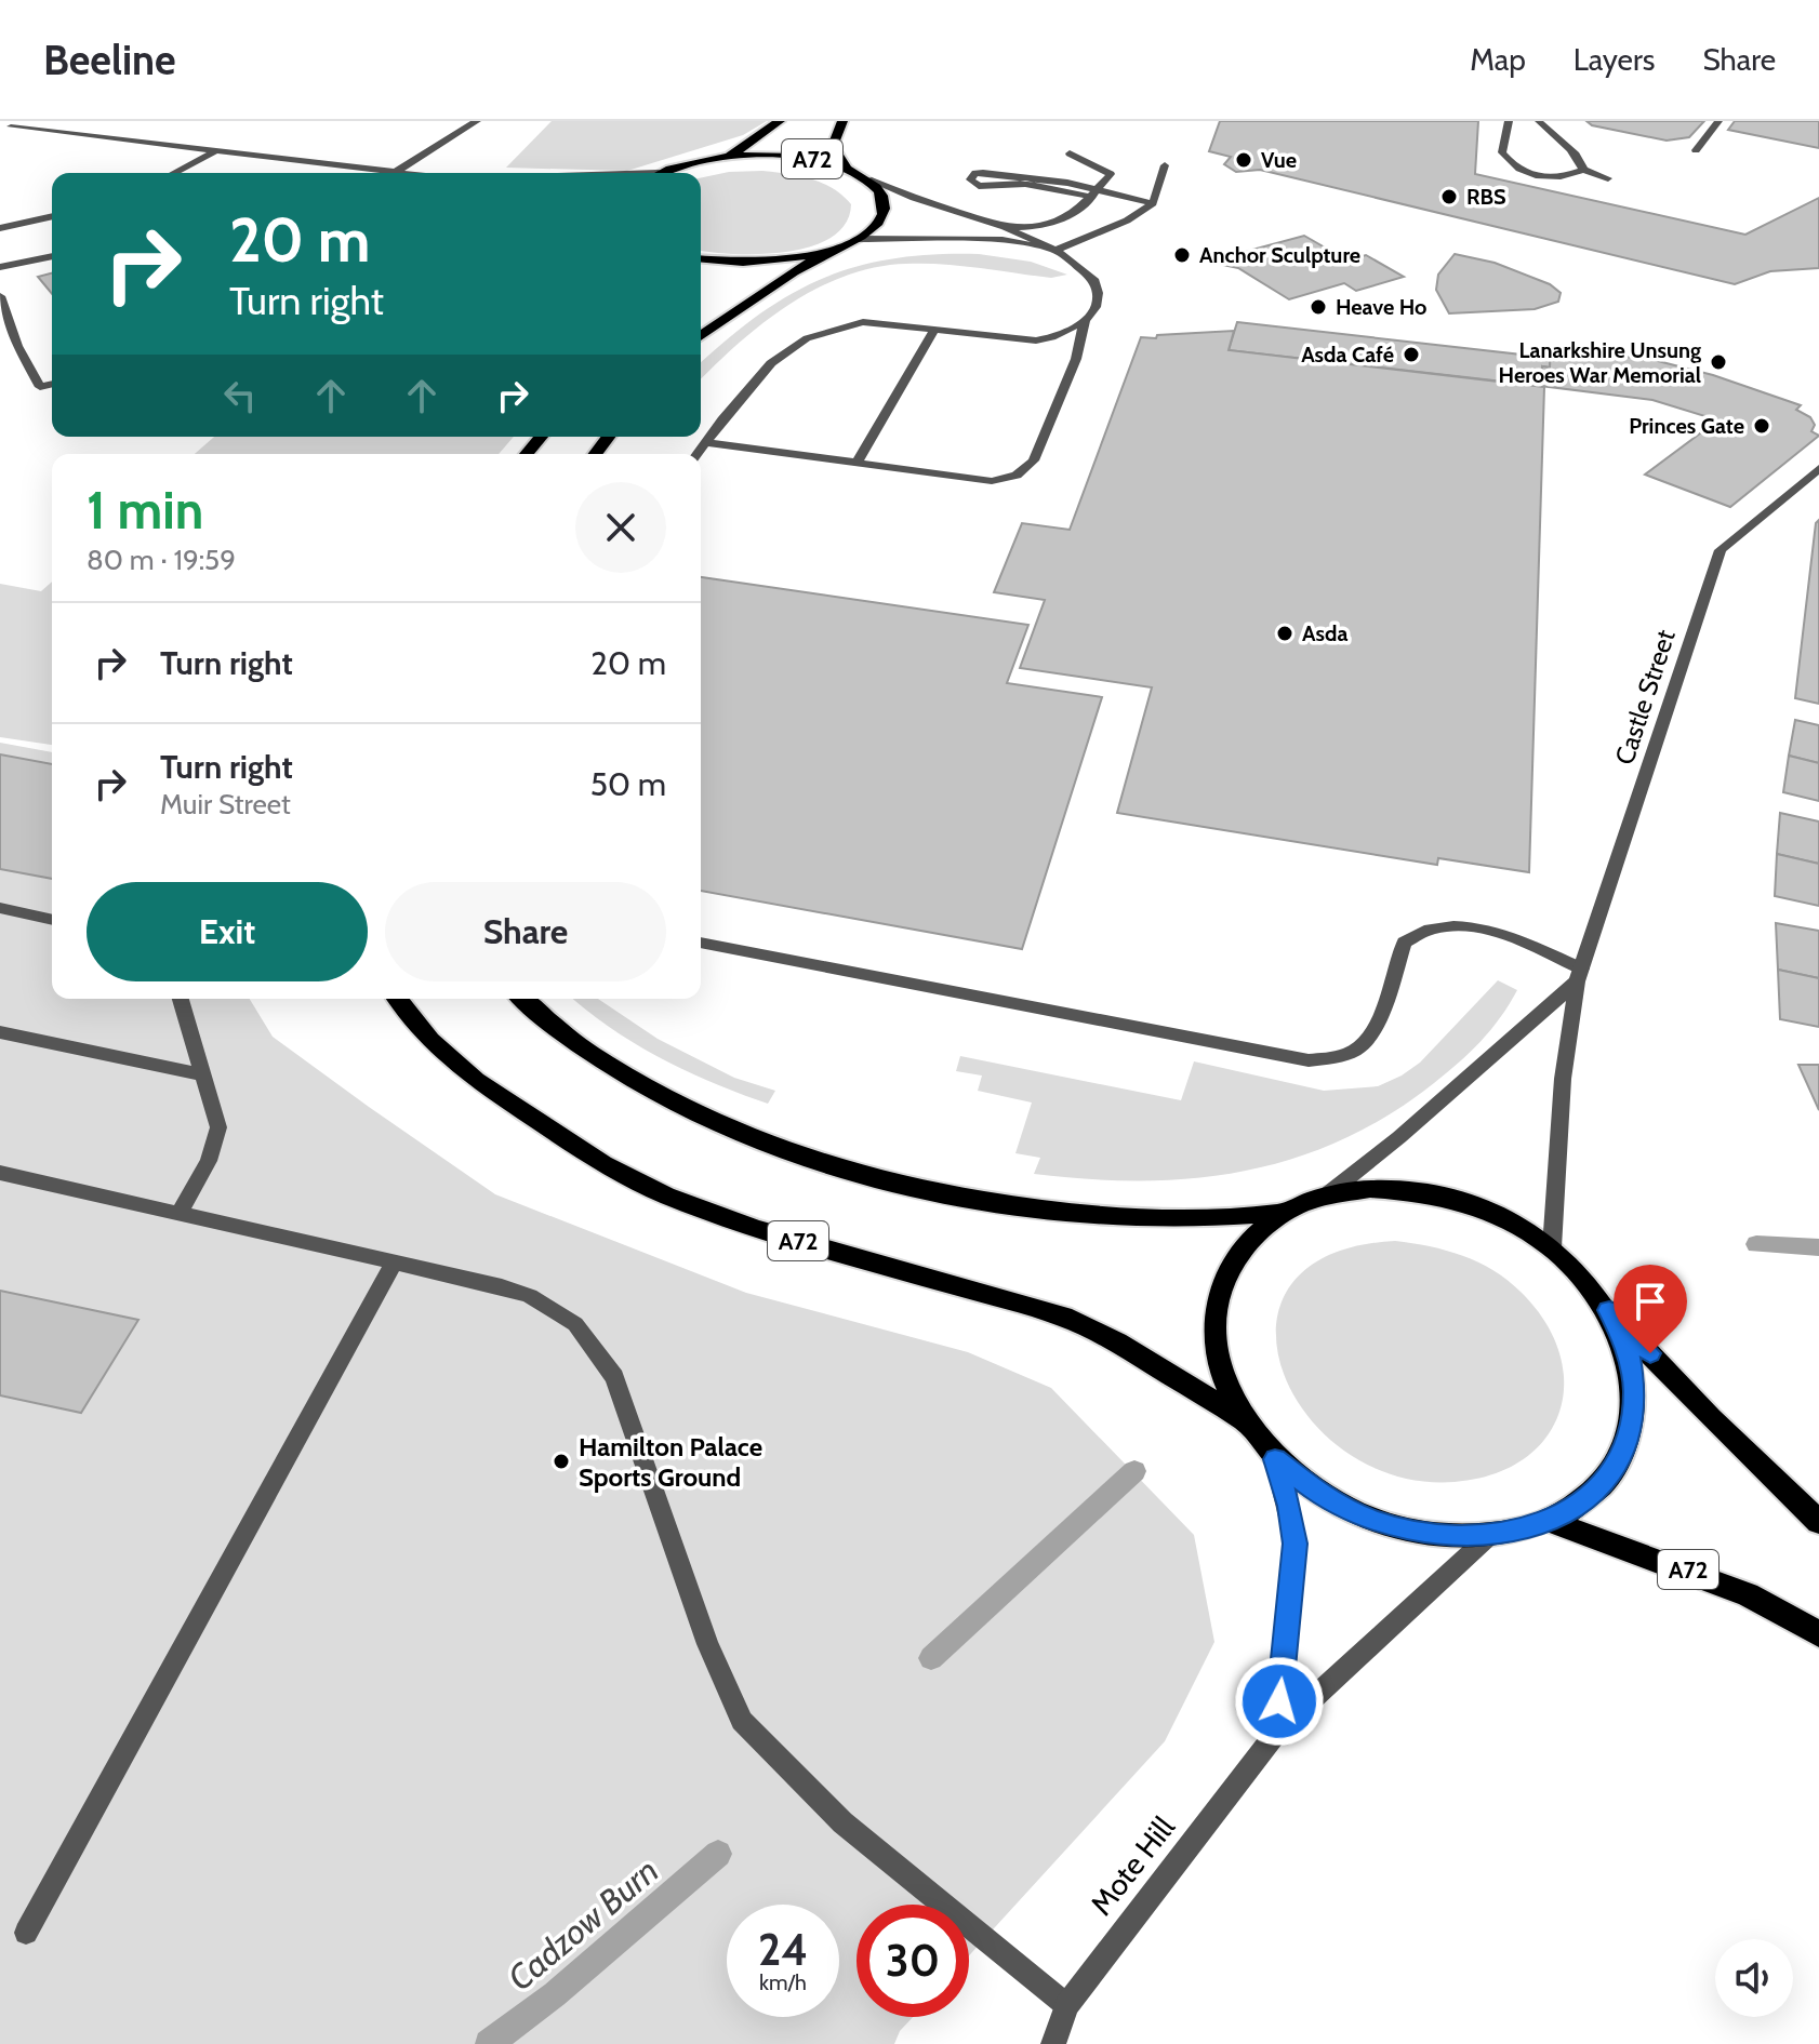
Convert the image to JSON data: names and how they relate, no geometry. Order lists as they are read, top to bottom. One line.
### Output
{"streets":{"main road":["A72"],"street":["Castle Street","Mote Hill"]},"crossings":[["A72","Castle Street"],["A72","Mote Hill"]],"water":["Cadzow Burn"],"places":["Vue","RBS","Anchor Sculpture","Heave Ho","Asda Café","Lanarkshire Unsung Heroes War Memorial","Princes Gate","Asda","Hamilton Palace Sports Ground"],"page":{"header":"Beeline","nav":["Map","Layers","Share"],"turn":["20 m","Turn right"],"heading":["1 min","80 m · 19:59"],"list":[{"name":"Turn right","value":"20 m"},{"name":"Turn right","note":"Muir Street","value":"50 m"}],"buttons":["Exit","Share"],"speed":"24 km/h","limit":"30"}}
